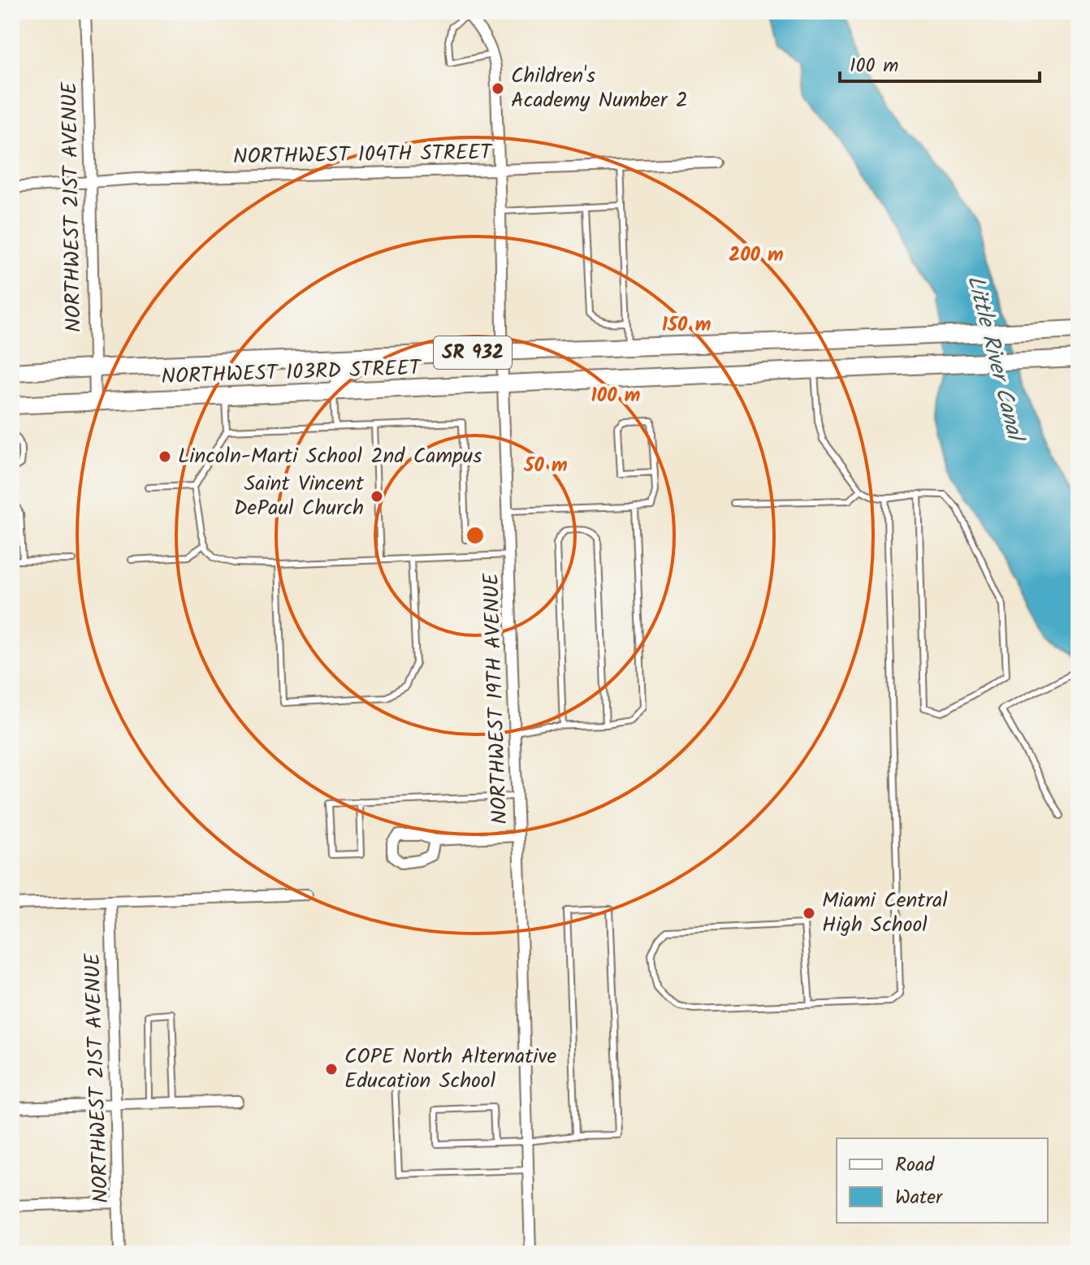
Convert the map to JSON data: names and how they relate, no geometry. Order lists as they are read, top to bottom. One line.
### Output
{"streets":{"main road":["SR 932","NORTHWEST 103RD STREET"],"street":["NORTHWEST 104TH STREET","NORTHWEST 21ST AVENUE","NORTHWEST 19TH AVENUE"]},"crossings":[["NORTHWEST 104TH STREET","NORTHWEST 21ST AVENUE"],["NORTHWEST 104TH STREET","NORTHWEST 19TH AVENUE"],["NORTHWEST 21ST AVENUE","NORTHWEST 103RD STREET"],["NORTHWEST 103RD STREET","NORTHWEST 19TH AVENUE"]],"water":["Little River Canal"],"places":["Children's Academy Number 2","Lincoln-Marti School 2nd Campus","Saint Vincent DePaul Church","Miami Central High School","COPE North Alternative Education School"],"legend":["Road","Water"],"scale_bar":"100 m","rings":["200 m","150 m","100 m","50 m"]}
